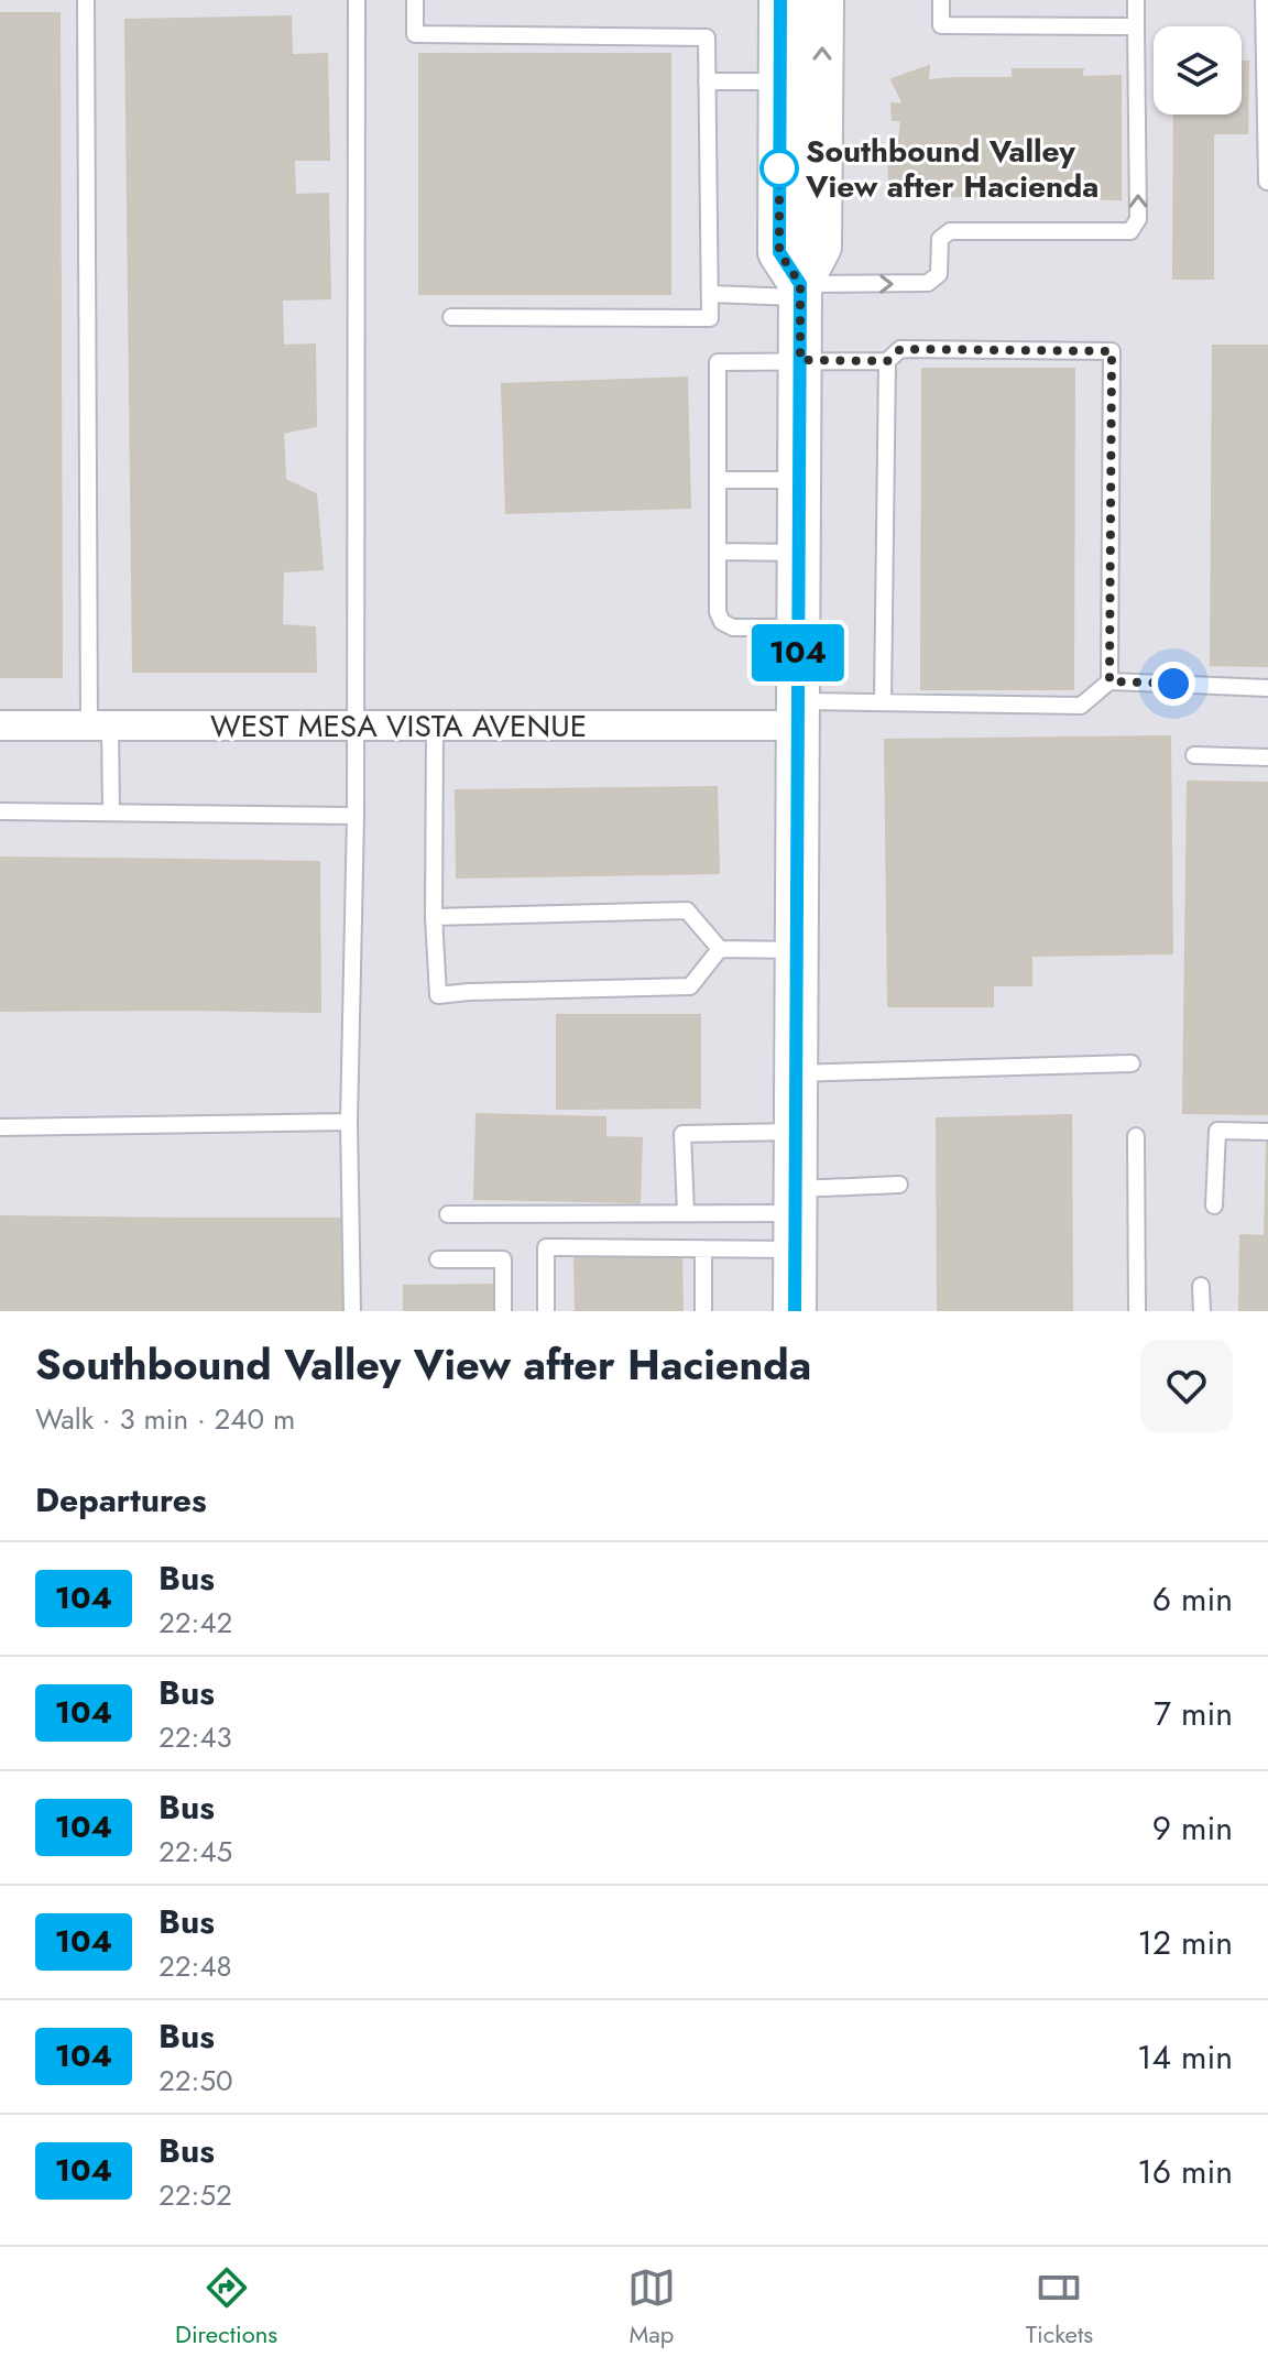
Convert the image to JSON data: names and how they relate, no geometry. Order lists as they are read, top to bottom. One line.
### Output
{"streets":{"street":["WEST MESA VISTA AVENUE"]},"places":["Southbound Valley View after Hacienda"],"lines":["bus line 104"],"page":{"on_map":"104","heading":[["Southbound Valley View after Hacienda","Walk · 3 min · 240 m"],"Departures"],"list":[{"mark":"104","name":"Bus","note":"22:42","value":"6 min"},{"mark":"104","name":"Bus","note":"22:43","value":"7 min"},{"mark":"104","name":"Bus","note":"22:45","value":"9 min"},{"mark":"104","name":"Bus","note":"22:48","value":"12 min"},{"mark":"104","name":"Bus","note":"22:50","value":"14 min"},{"mark":"104","name":"Bus","note":"22:52","value":"16 min"}],"tabs":["Directions","Map","Tickets"]}}
